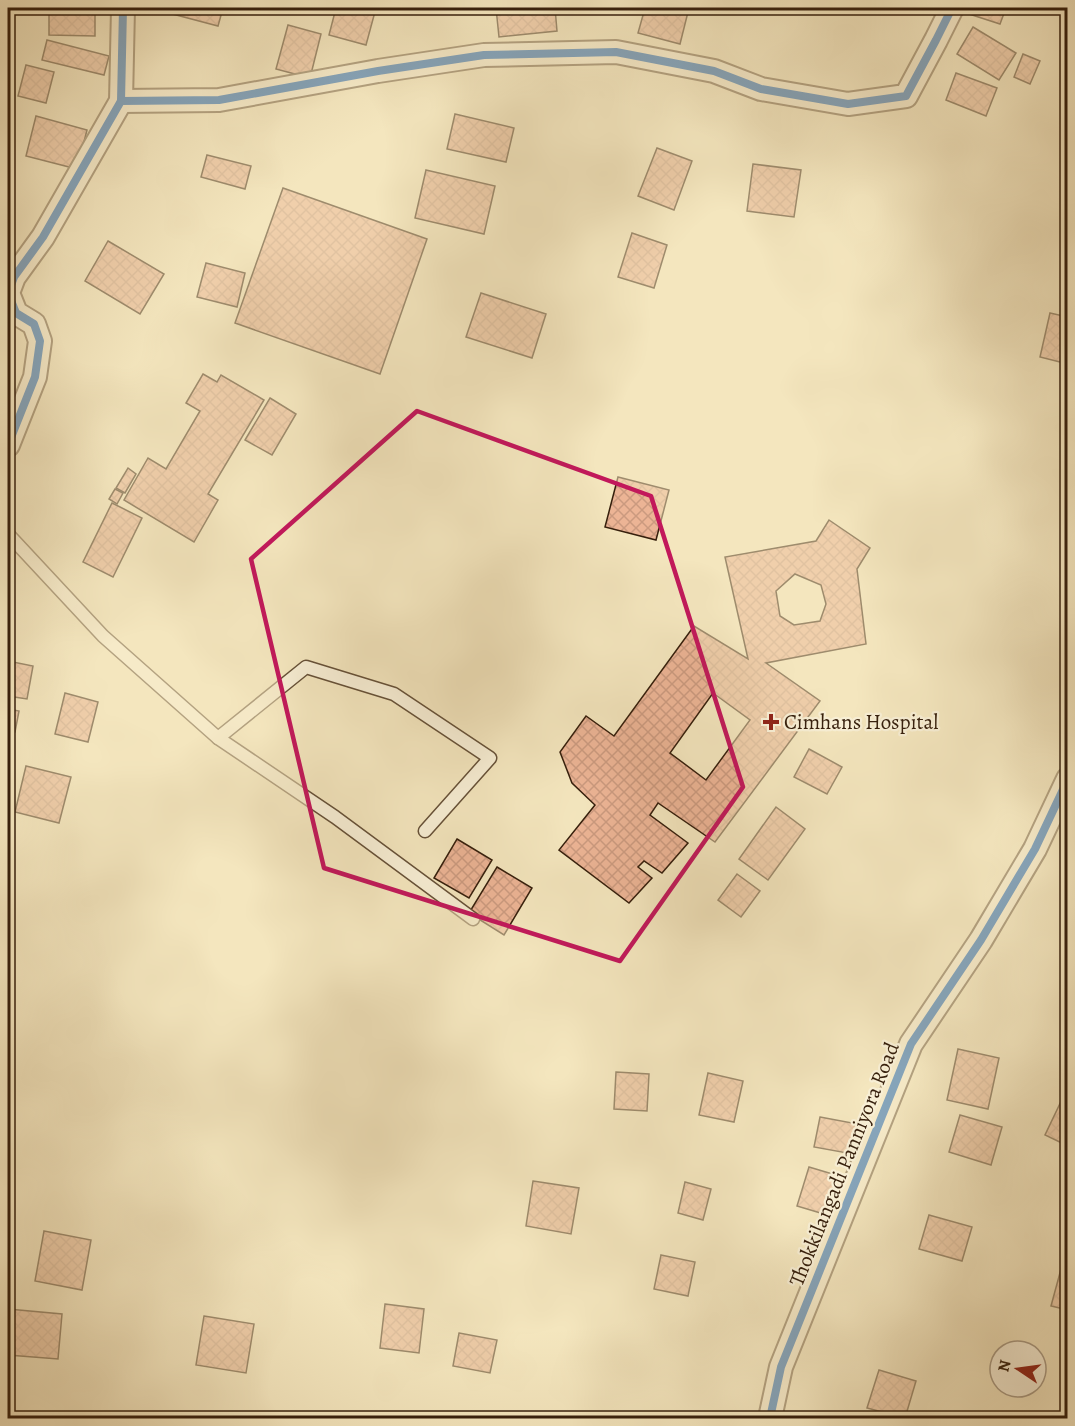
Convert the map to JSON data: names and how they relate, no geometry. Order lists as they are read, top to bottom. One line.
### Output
{"streets":{"street":["Thokkilangadi Panniyora Road"]},"places":{"health":["Cimhans Hospital"]},"north":"left"}
